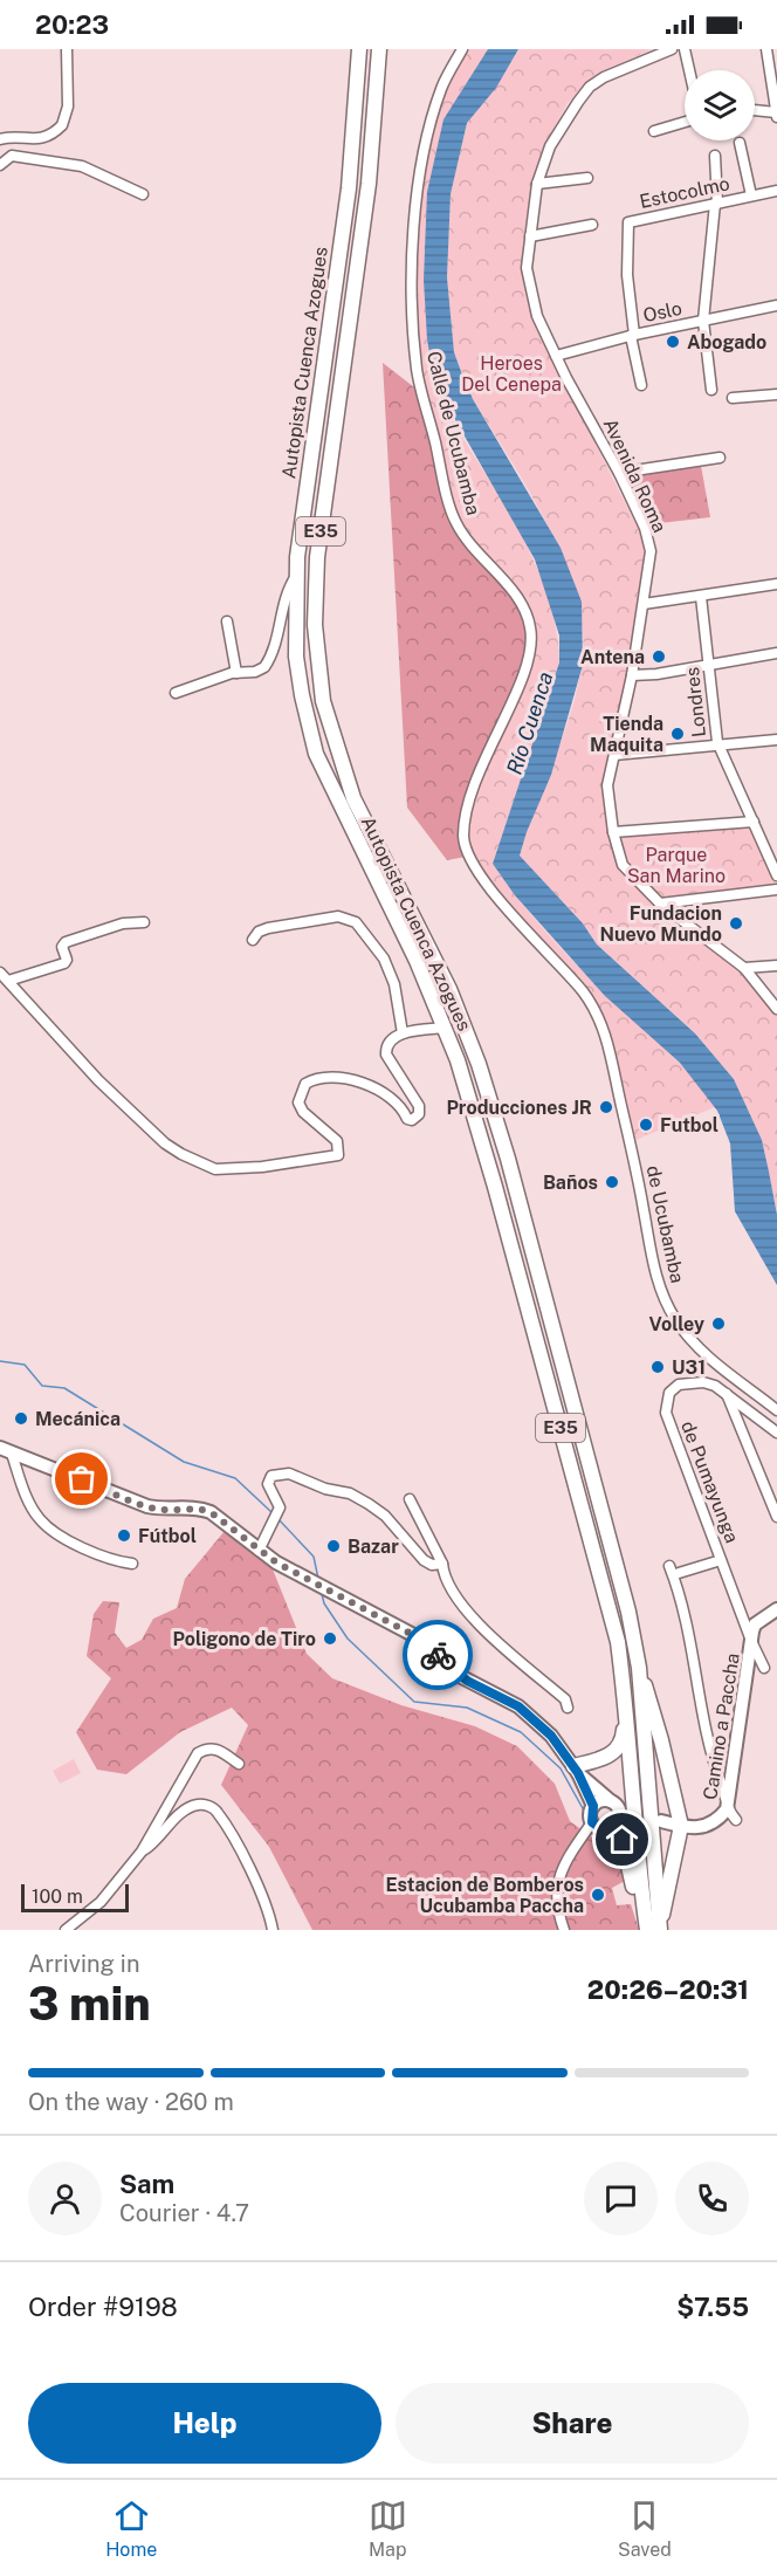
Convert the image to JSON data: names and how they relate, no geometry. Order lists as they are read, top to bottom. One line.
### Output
{"streets":{"highway":["Autopista Cuenca Azogues","E35"],"main road":["Camino a Paccha"],"street":["Estocolmo","Oslo","Calle de Ucubamba","Avenida Roma","Londres","de Ucubamba","de Pumayunga"]},"crossings":[["Estocolmo","Oslo"],["Oslo","Avenida Roma"],["Calle de Ucubamba","de Ucubamba"],["de Pumayunga","Camino a Paccha"]],"water":["Río Cuenca"],"parks":["Heroes Del Cenepa","Parque San Marino"],"places":["Abogado","Antena","Tienda Maquita","Fundacion Nuevo Mundo","Producciones JR","Futbol","Baños","Volley","U31","Mecánica","Fútbol","Bazar","Poligono de Tiro","Estacion de Bomberos Ucubamba Paccha"],"scale_bar":"100 m","page":{"status":"20:23","scale":"100 m","heading":["3 min","Arriving in","20:26–20:31"],"panel":["Sam","Courier · 4.7","Order #9198","$7.55"],"bar":"On the way · 260 m","buttons":["Help","Share"],"tabs":["Home","Map","Saved"]}}
